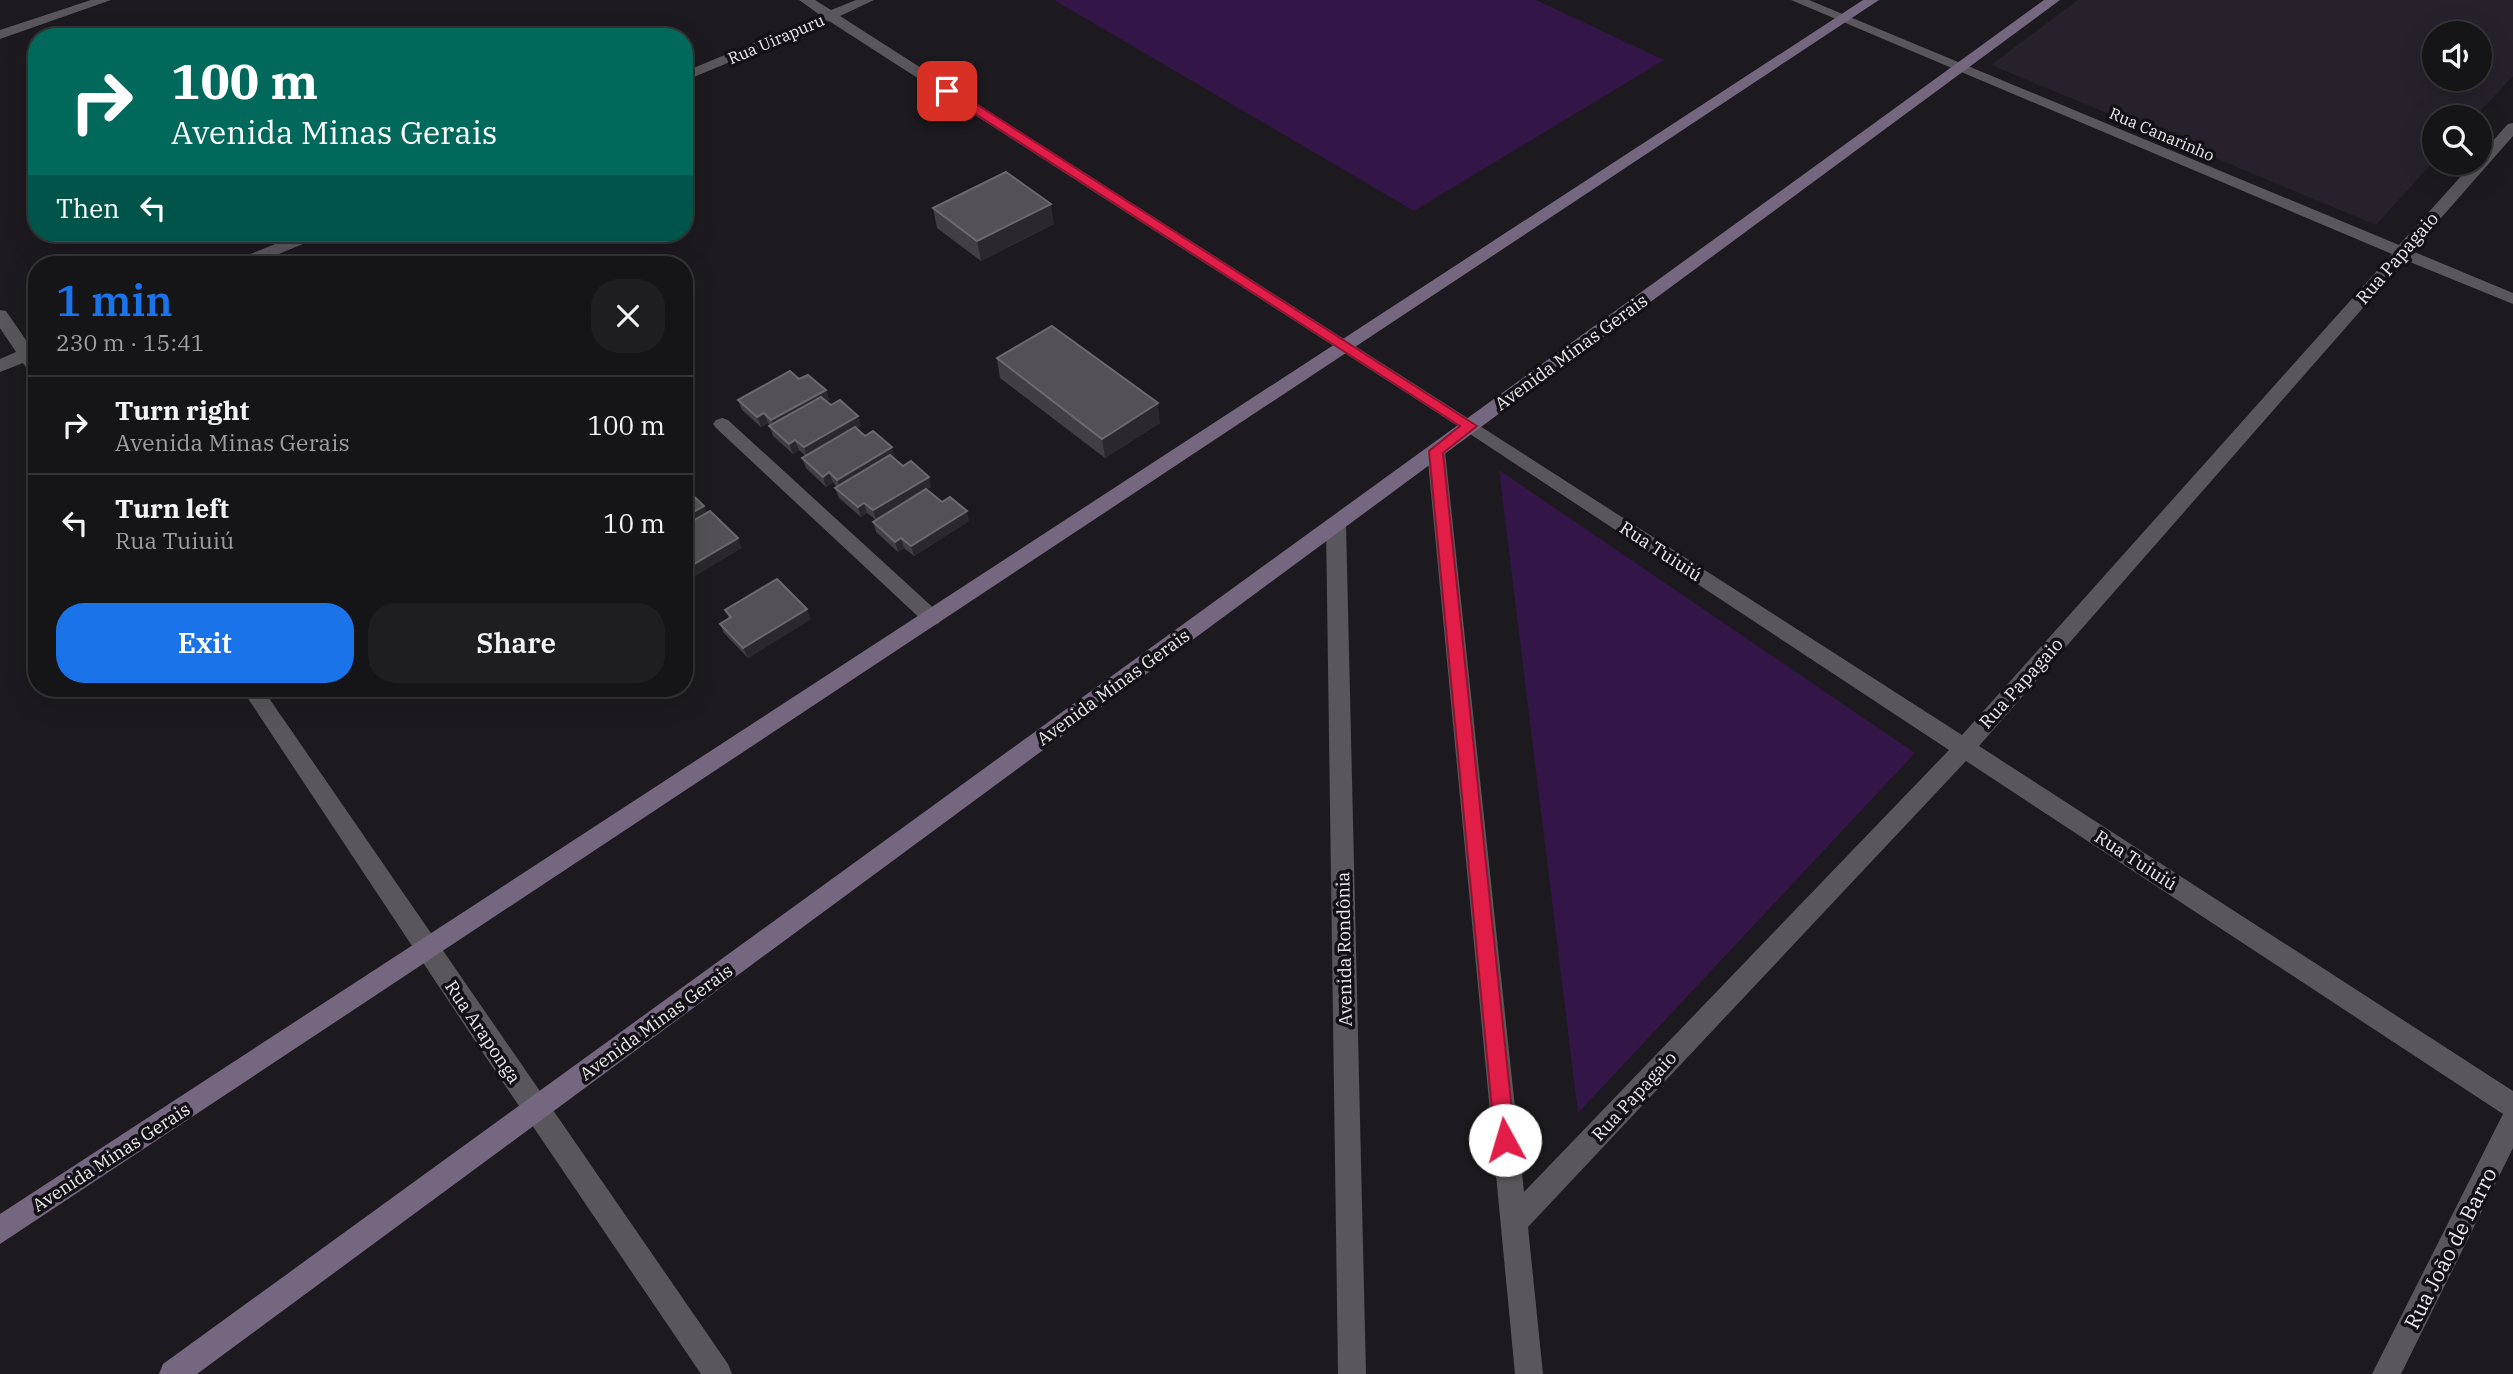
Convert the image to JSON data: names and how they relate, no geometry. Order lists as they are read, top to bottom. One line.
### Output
{"streets":{"street":["Rua Uirapuru","Rua Canarinho","Rua Papagaio","Avenida Minas Gerais","Rua Tuiuiú","Avenida Rondônia","Rua Araponga","Rua João de Barro"]},"crossings":[["Rua Uirapuru","Rua Tuiuiú"],["Rua Canarinho","Rua Papagaio"],["Rua Canarinho","Avenida Minas Gerais"],["Rua Papagaio","Rua Tuiuiú"],["Avenida Minas Gerais","Rua Tuiuiú"],["Avenida Minas Gerais","Avenida Rondônia"],["Avenida Minas Gerais","Rua Araponga"]],"page":{"turn":["100 m","Avenida Minas Gerais"],"then":"Then","heading":["1 min","230 m · 15:41"],"list":[{"name":"Turn right","note":"Avenida Minas Gerais","value":"100 m"},{"name":"Turn left","note":"Rua Tuiuiú","value":"10 m"}],"buttons":["Exit","Share"]}}
